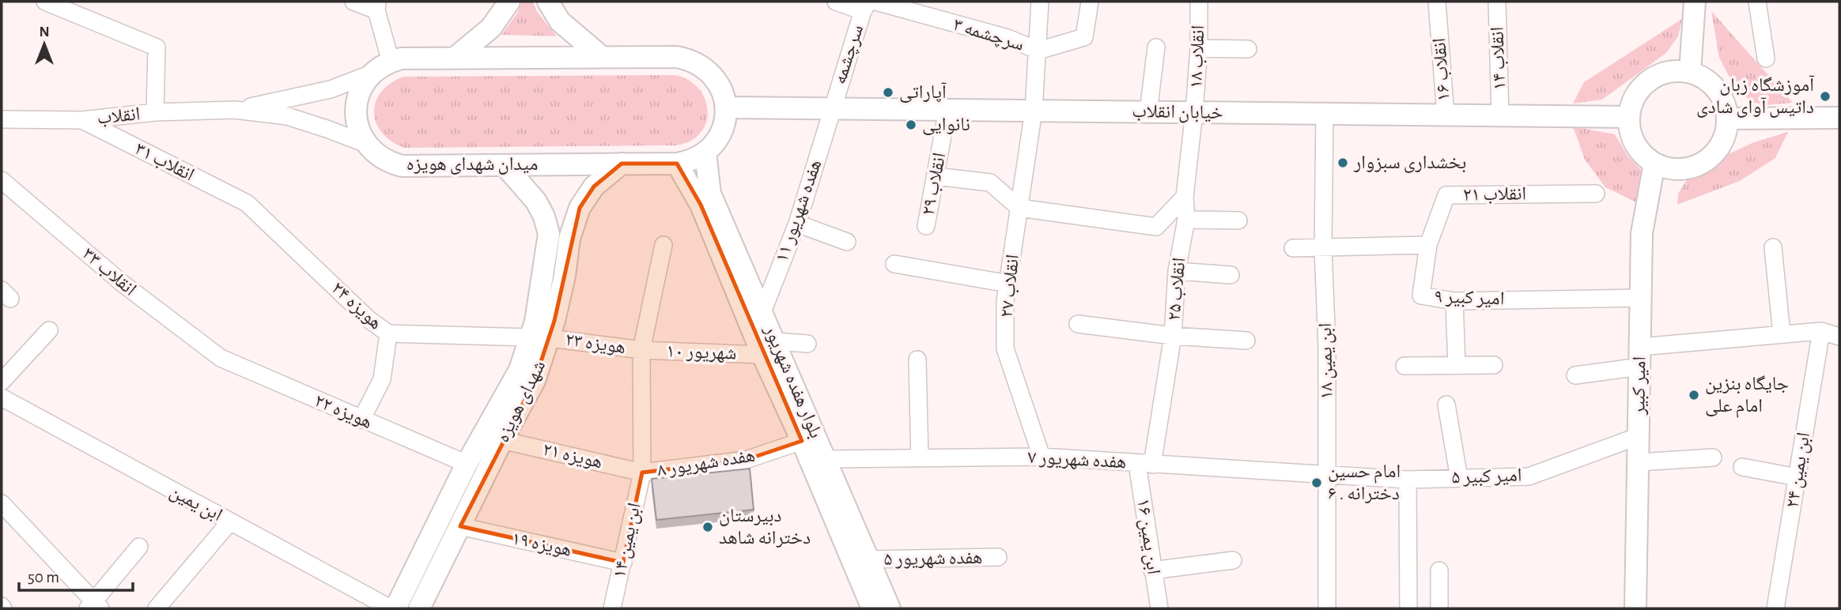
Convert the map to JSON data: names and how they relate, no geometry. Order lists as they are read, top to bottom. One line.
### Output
{"streets":{"main road":["خیابان انقلاب","میدان شهدای هویزه","بلوار هفده شهریور","امیر کبیر","شهدای هویزه"],"street":["سرچشمه ۳","سرچشمه","انقلاب ۱۸","انقلاب ۱۴","انقلاب ۱۶","انقلاب","انقلاب ۳۱","انقلاب ۲۹","انقلاب ۲۱","هفده شهریور ۱۱","انقلاب ۳۳","انقلاب ۲۷","انقلاب ۲۵","امیر کبیر ۹","هویزه ۲۴","هویزه ۲۳","شهریور ۱۰","ابن یمین ۱۸","هویزه ۲۲","هویزه ۲۱","هفده شهریور ۷","هفده شهریور ۸","ابن یمین ۲۴","امیر کبیر ۵","ابن یمین","ابن یمین ۱۶","ابن یمین ۱۴","هویزه ۱۹","هفده شهریور ۵"]},"crossings":[["سرچشمه ۳","سرچشمه"],["سرچشمه ۳","انقلاب ۲۷"],["سرچشمه","خیابان انقلاب"],["سرچشمه","هفده شهریور ۱۱"],["انقلاب ۱۸","خیابان انقلاب"],["انقلاب ۱۸","انقلاب ۲۵"],["انقلاب ۱۴","خیابان انقلاب"],["انقلاب ۱۶","خیابان انقلاب"],["خیابان انقلاب","میدان شهدای هویزه"],["خیابان انقلاب","انقلاب ۲۹"],["خیابان انقلاب","هفده شهریور ۱۱"],["خیابان انقلاب","انقلاب ۲۷"],["خیابان انقلاب","انقلاب ۲۵"],["خیابان انقلاب","ابن یمین ۱۸"],["خیابان انقلاب","امیر کبیر"],["انقلاب","انقلاب ۳۱"],["انقلاب ۳۱","هویزه ۲۴"],["میدان شهدای هویزه","بلوار هفده شهریور"],["میدان شهدای هویزه","شهدای هویزه"],["انقلاب ۲۱","امیر کبیر ۹"],["هفده شهریور ۱۱","بلوار هفده شهریور"],["انقلاب ۳۳","هویزه ۲۲"],["انقلاب ۲۷","هفده شهریور ۷"],["انقلاب ۲۵","هفده شهریور ۷"],["انقلاب ۲۵","ابن یمین ۱۶"],["امیر کبیر ۹","امیر کبیر"],["هویزه ۲۴","هویزه ۲۳"],["هویزه ۲۴","شهدای هویزه"],["هویزه ۲۳","شهریور ۱۰"],["هویزه ۲۳","شهدای هویزه"],["هویزه ۲۳","ابن یمین ۱۴"],["شهریور ۱۰","بلوار هفده شهریور"],["شهریور ۱۰","ابن یمین ۱۴"],["ابن یمین ۱۸","هفده شهریور ۷"],["ابن یمین ۱۸","امیر کبیر ۵"],["بلوار هفده شهریور","هفده شهریور ۷"],["بلوار هفده شهریور","هفده شهریور ۸"],["بلوار هفده شهریور","هفده شهریور ۵"],["امیر کبیر","امیر کبیر ۵"],["شهدای هویزه","هویزه ۲۲"],["شهدای هویزه","هویزه ۲۱"],["شهدای هویزه","هویزه ۱۹"],["هویزه ۲۱","هفده شهریور ۸"],["هویزه ۲۱","ابن یمین ۱۴"],["هفده شهریور ۷","امیر کبیر ۵"],["هفده شهریور ۷","ابن یمین ۱۶"],["هفده شهریور ۸","ابن یمین ۱۴"],["ابن یمین ۱۴","هویزه ۱۹"]],"places":["آپاراتی","آموزشگاه زبان داتیس آوای شادی","نانوایی","بخشداری سبزوار","جایگاه بنزین امام علی","امام حسین ۶ . دخترانه","دبیرستان دخترانه شاهد"],"scale_bar":"50 m","north":"top"}
